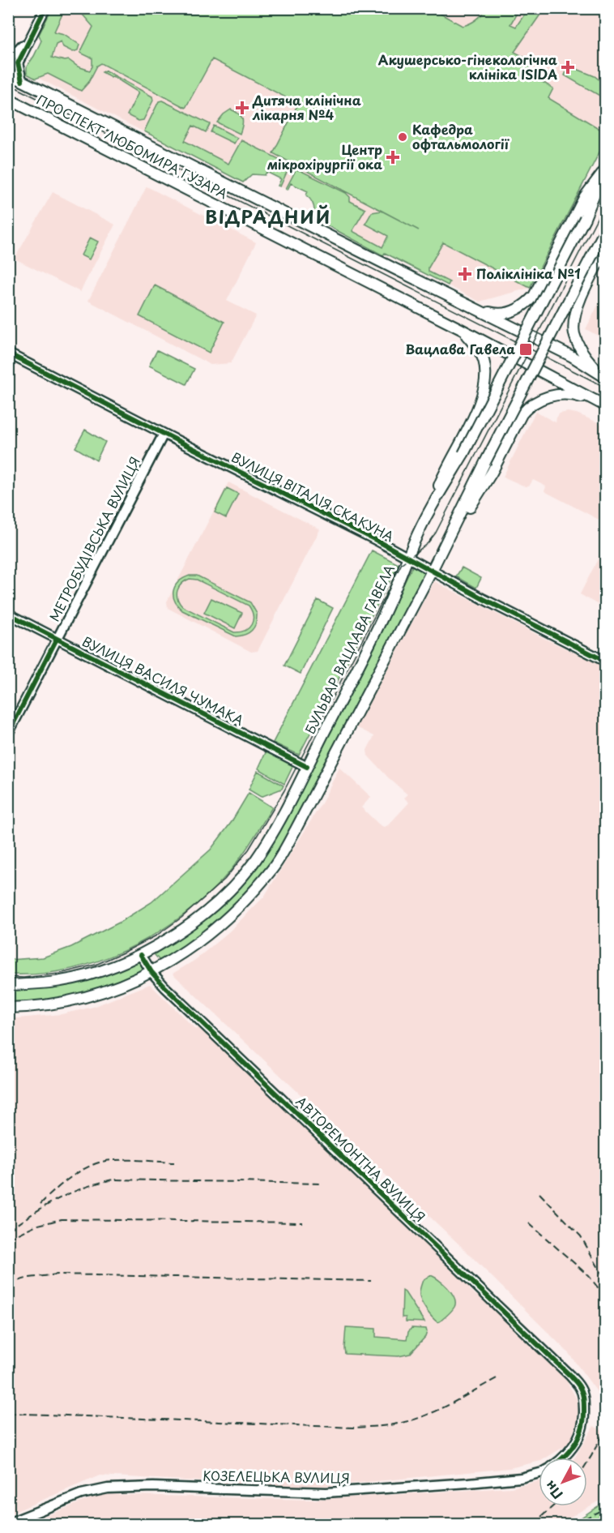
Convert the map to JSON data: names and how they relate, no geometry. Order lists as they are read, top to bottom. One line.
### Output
{"streets":{"main road":["ПРОСПЕКТ ЛЮБОМИРА ГУЗАРА","БУЛЬВАР ВАЦЛАВА ГАВЕЛА"],"street":["ВУЛИЦЯ ВІТАЛІЯ СКАКУНА","МЕТРОБУДІВСЬКА ВУЛИЦЯ","ВУЛИЦЯ ВАСИЛЯ ЧУМАКА","АВТОРЕМОНТНА ВУЛИЦЯ","КОЗЕЛЕЦЬКА ВУЛИЦЯ"]},"crossings":[["ВУЛИЦЯ ВІТАЛІЯ СКАКУНА","МЕТРОБУДІВСЬКА ВУЛИЦЯ"],["ВУЛИЦЯ ВІТАЛІЯ СКАКУНА","БУЛЬВАР ВАЦЛАВА ГАВЕЛА"],["МЕТРОБУДІВСЬКА ВУЛИЦЯ","ВУЛИЦЯ ВАСИЛЯ ЧУМАКА"],["БУЛЬВАР ВАЦЛАВА ГАВЕЛА","ВУЛИЦЯ ВАСИЛЯ ЧУМАКА"],["БУЛЬВАР ВАЦЛАВА ГАВЕЛА","АВТОРЕМОНТНА ВУЛИЦЯ"],["АВТОРЕМОНТНА ВУЛИЦЯ","КОЗЕЛЕЦЬКА ВУЛИЦЯ"]],"districts":["ВІДРАДНИЙ"],"places":{"health":["Акушерсько-гінекологічна клініка ISIDA","Дитяча клінічна лікарня №4","Центр мікрохірургії ока","Поліклініка №1"],"other":["Кафедра офтальмології"],"transit":["Вацлава Гавела"]},"north":"bottom left"}
